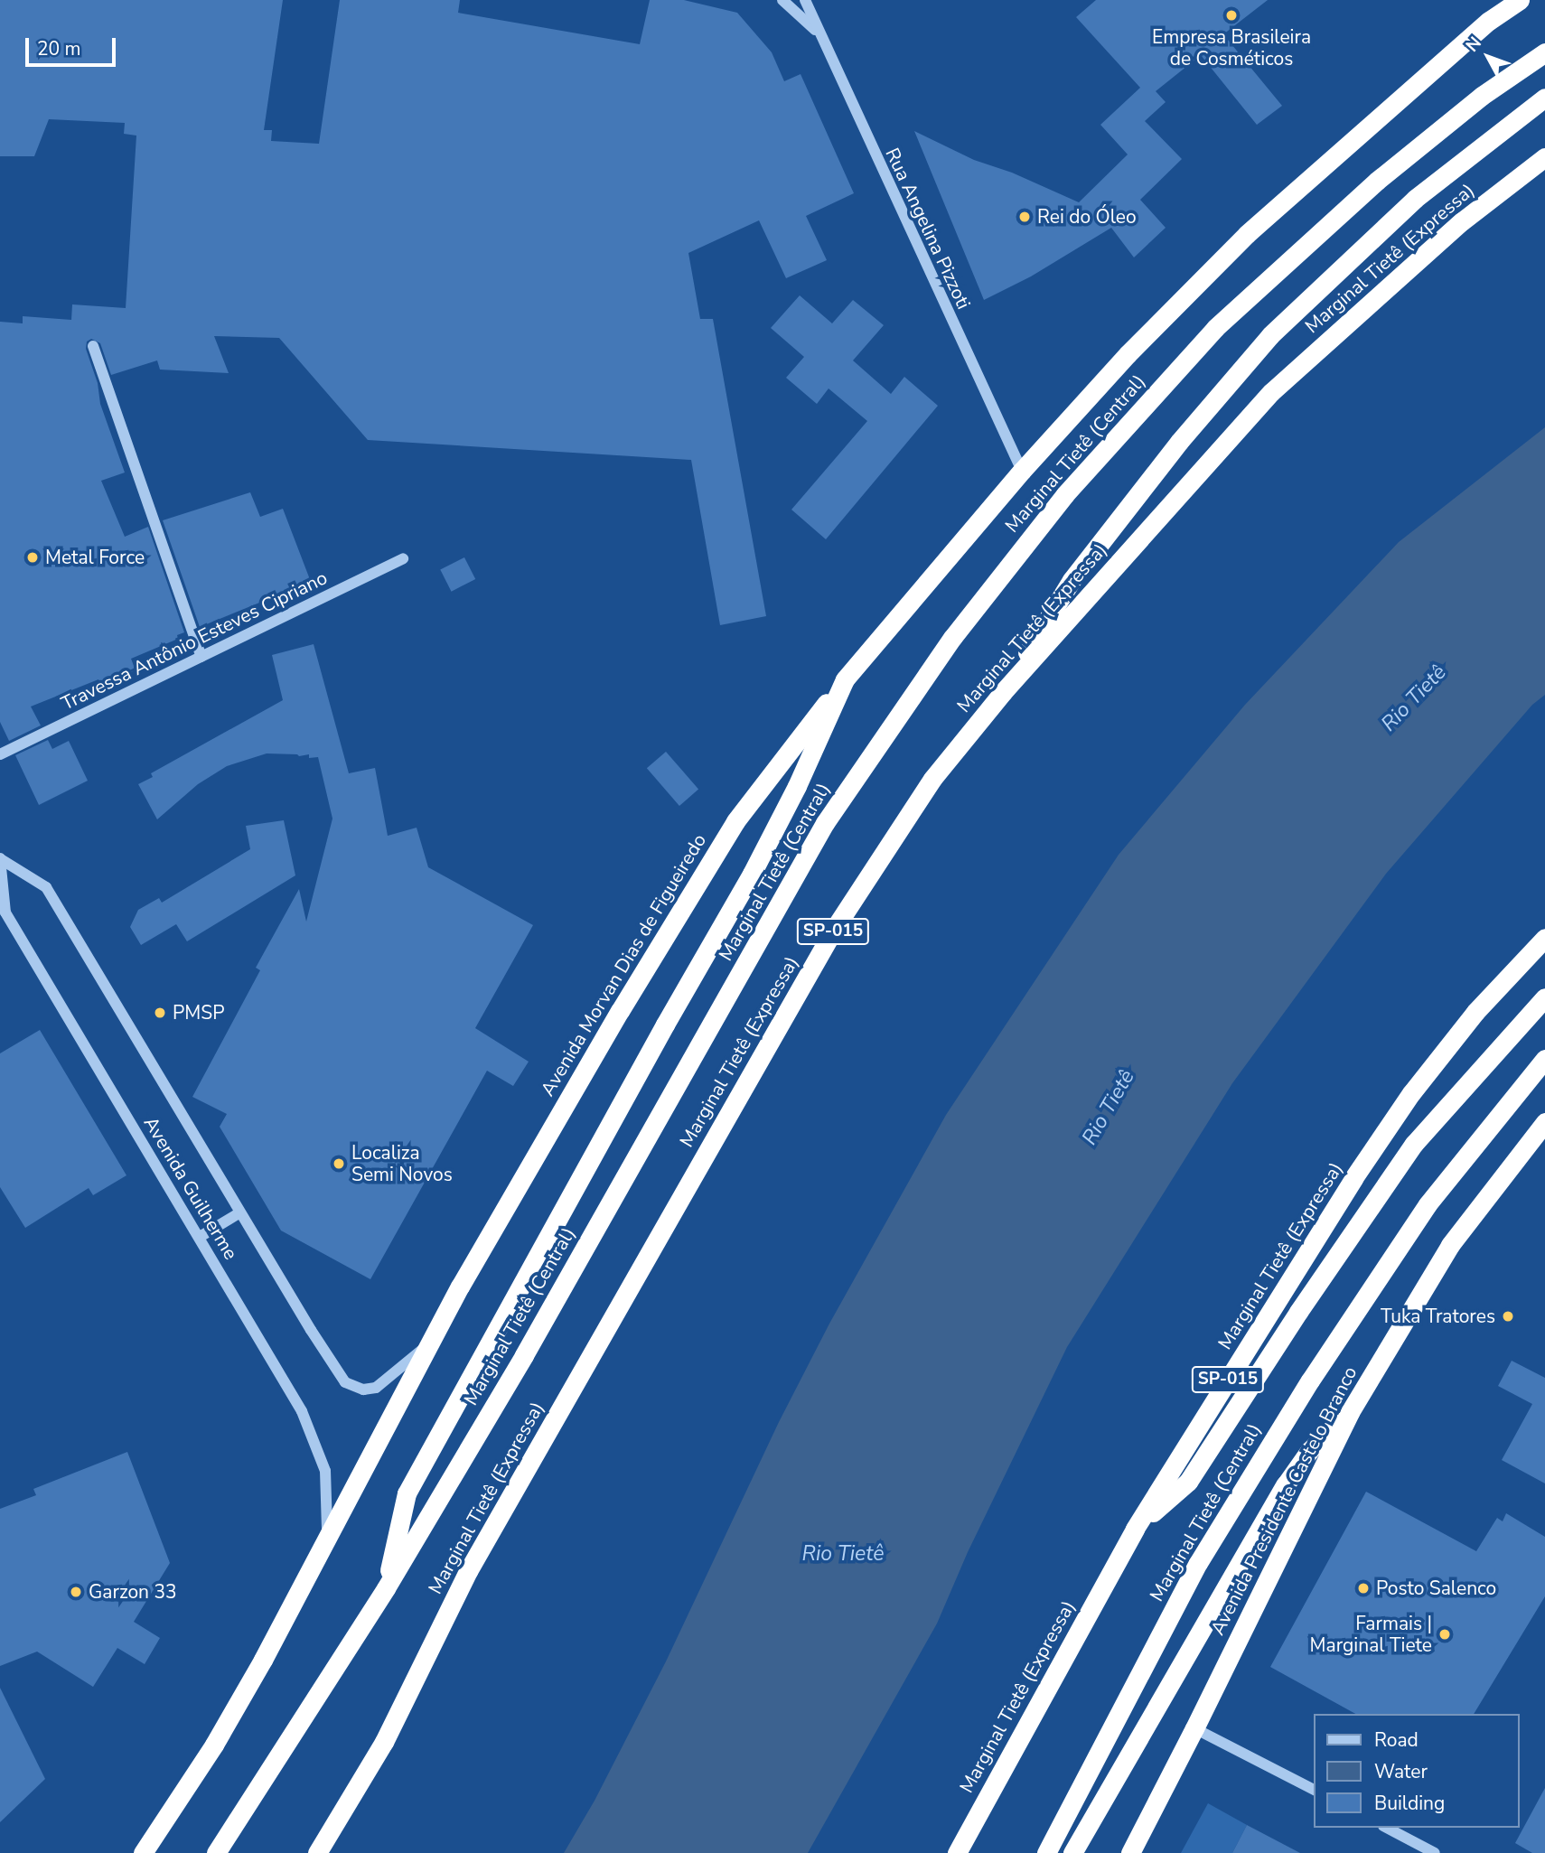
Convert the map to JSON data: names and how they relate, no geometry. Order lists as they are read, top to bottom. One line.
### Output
{"streets":{"highway":["Marginal Tietê (Expressa)","Marginal Tietê (Central)","SP-015","Avenida Morvan Dias de Figueiredo","Avenida Presidente Castelo Branco"],"street":["Rua Angelina Pizzoti","Travessa Antônio Esteves Cipriano","Avenida Guilherme"]},"crossings":[["Avenida Morvan Dias de Figueiredo","Avenida Guilherme"]],"water":["Rio Tietê"],"places":["Empresa Brasileira de Cosméticos","Rei do Óleo","Metal Force","PMSP","Localiza Semi Novos","Tuka Tratores","Posto Salenco","Garzon 33","Farmais | Marginal Tiete"],"legend":["Road","Water","Building"],"scale_bar":"20 m","north":"top left"}
